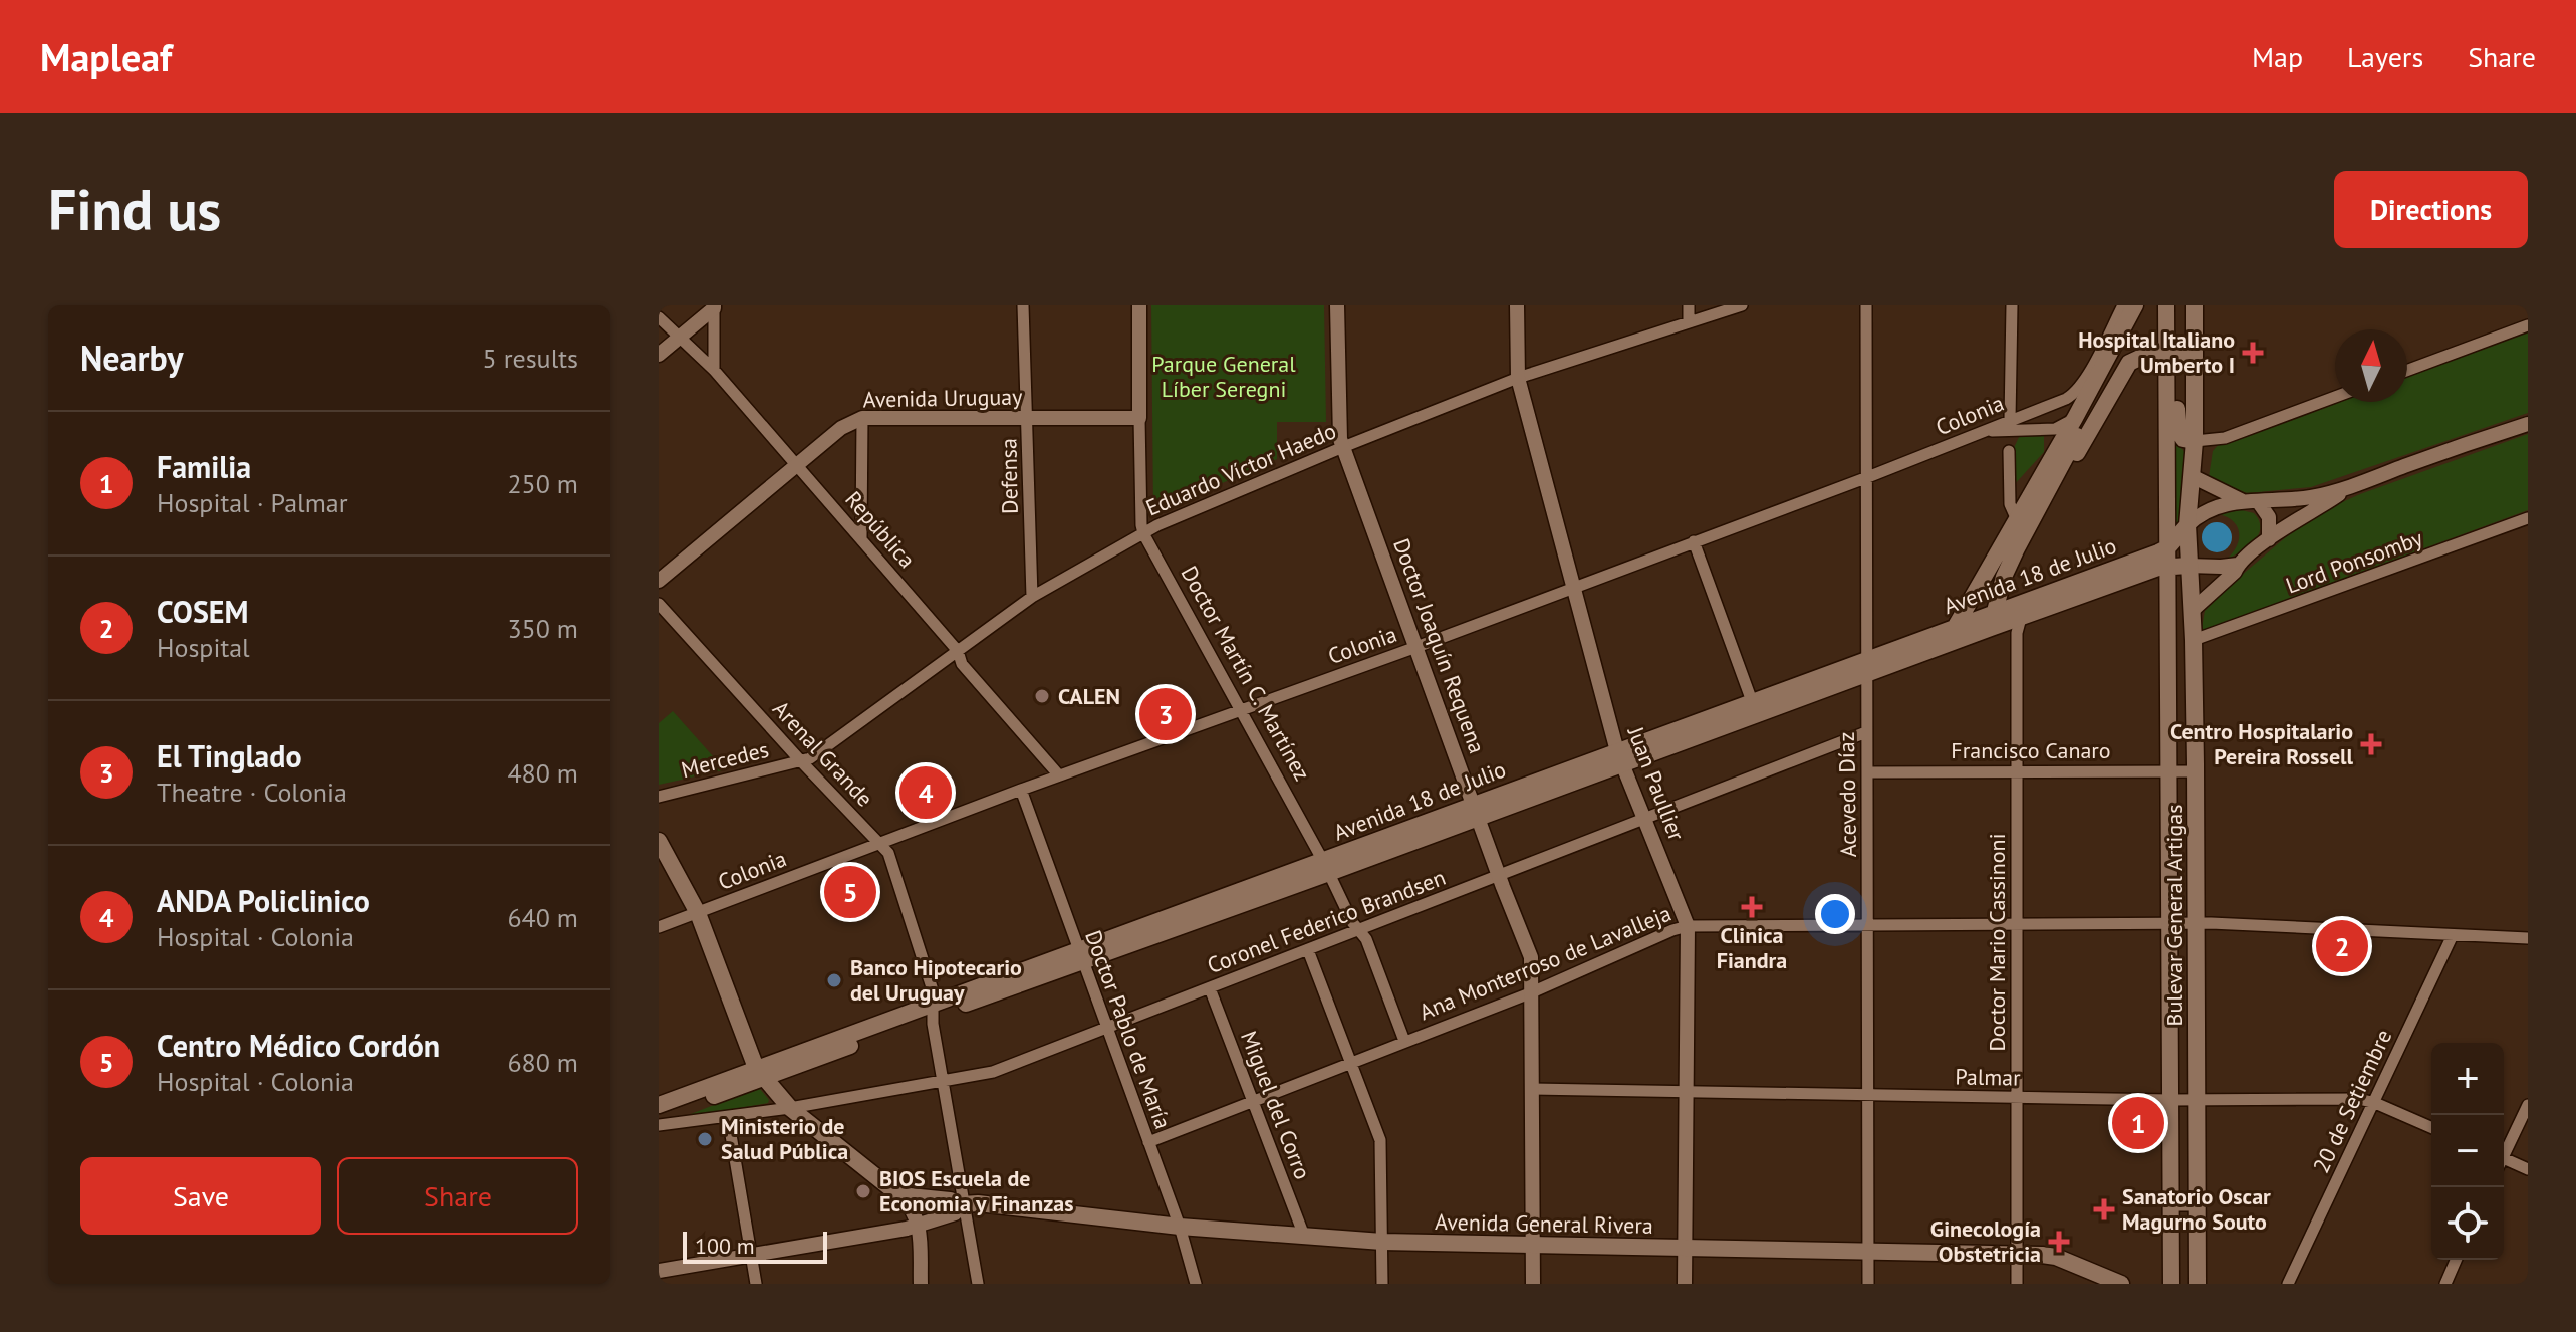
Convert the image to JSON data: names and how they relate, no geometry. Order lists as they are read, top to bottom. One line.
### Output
{"streets":{"main road":["Avenida 18 de Julio","Bulevar General Artigas","Avenida General Rivera"],"street":["Avenida Uruguay","Colonia","Eduardo Víctor Haedo","Defensa","República","Lord Ponsomby","Doctor Joaquín Requena","Doctor Martín C. Martínez","Francisco Canaro","Arenal Grande","Mercedes","Juan Paullier","Acevedo Díaz","Coronel Federico Brandsen","Doctor Mario Cassinoni","Ana Monterroso de Lavalleja","Doctor Pablo de María","Palmar","20 de Setiembre","Miguel del Corro"]},"crossings":[["Avenida Uruguay","Defensa"],["Avenida Uruguay","República"],["Avenida Uruguay","Doctor Martín C. Martínez"],["Colonia","República"],["Colonia","Doctor Joaquín Requena"],["Colonia","Doctor Martín C. Martínez"],["Colonia","Arenal Grande"],["Colonia","Juan Paullier"],["Colonia","Acevedo Díaz"],["Colonia","Doctor Pablo de María"],["Eduardo Víctor Haedo","Defensa"],["Eduardo Víctor Haedo","República"],["Eduardo Víctor Haedo","Doctor Joaquín Requena"],["Eduardo Víctor Haedo","Doctor Martín C. Martínez"],["Eduardo Víctor Haedo","Arenal Grande"],["Eduardo Víctor Haedo","Mercedes"],["Eduardo Víctor Haedo","Juan Paullier"],["Lord Ponsomby","Bulevar General Artigas"],["Avenida 18 de Julio","Doctor Joaquín Requena"],["Avenida 18 de Julio","Doctor Martín C. Martínez"],["Avenida 18 de Julio","Arenal Grande"],["Avenida 18 de Julio","Juan Paullier"],["Avenida 18 de Julio","Acevedo Díaz"],["Avenida 18 de Julio","Bulevar General Artigas"],["Avenida 18 de Julio","Doctor Mario Cassinoni"],["Avenida 18 de Julio","Doctor Pablo de María"],["Doctor Joaquín Requena","Coronel Federico Brandsen"],["Doctor Joaquín Requena","Ana Monterroso de Lavalleja"],["Doctor Joaquín Requena","Palmar"],["Doctor Joaquín Requena","Avenida General Rivera"],["Doctor Martín C. Martínez","Coronel Federico Brandsen"],["Doctor Martín C. Martínez","Ana Monterroso de Lavalleja"],["Francisco Canaro","Acevedo Díaz"],["Francisco Canaro","Bulevar General Artigas"],["Francisco Canaro","Doctor Mario Cassinoni"],["Arenal Grande","Mercedes"],["Arenal Grande","Coronel Federico Brandsen"],["Arenal Grande","Avenida General Rivera"],["Juan Paullier","Coronel Federico Brandsen"],["Juan Paullier","Ana Monterroso de Lavalleja"],["Juan Paullier","Palmar"],["Juan Paullier","Avenida General Rivera"],["Acevedo Díaz","Coronel Federico Brandsen"],["Acevedo Díaz","Ana Monterroso de Lavalleja"],["Acevedo Díaz","Palmar"],["Acevedo Díaz","Avenida General Rivera"],["Bulevar General Artigas","Ana Monterroso de Lavalleja"],["Bulevar General Artigas","Palmar"],["Coronel Federico Brandsen","Doctor Pablo de María"],["Coronel Federico Brandsen","Miguel del Corro"],["Doctor Mario Cassinoni","Ana Monterroso de Lavalleja"],["Doctor Mario Cassinoni","Palmar"],["Doctor Mario Cassinoni","Avenida General Rivera"],["Ana Monterroso de Lavalleja","Doctor Pablo de María"],["Ana Monterroso de Lavalleja","20 de Setiembre"],["Ana Monterroso de Lavalleja","Miguel del Corro"],["Doctor Pablo de María","Avenida General Rivera"],["Palmar","20 de Setiembre"],["Miguel del Corro","Avenida General Rivera"]],"parks":["Parque General Líber Seregni"],"places":{"health":["Hospital Italiano Umberto I","Centro Hospitalario Pereira Rossell","Clinica Fiandra","Sanatorio Oscar Magurno Souto","Ginecología Obstetricia"],"other":["CALEN","Banco Hipotecario del Uruguay","Ministerio de Salud Pública","BIOS Escuela de Economia y Finanzas"]},"scale_bar":"100 m","north":"top","page":{"header":"Mapleaf","nav":["Map","Layers","Share"],"buttons":["Directions",["Save","Share"]],"title":"Find us","heading":["Nearby","5 results"],"list":[{"mark":"1","name":"Familia","note":"Hospital · Palmar","value":"250 m"},{"mark":"2","name":"COSEM","note":"Hospital","value":"350 m"},{"mark":"3","name":"El Tinglado","note":"Theatre · Colonia","value":"480 m"},{"mark":"4","name":"ANDA Policlinico","note":"Hospital · Colonia","value":"640 m"},{"mark":"5","name":"Centro Médico Cordón","note":"Hospital · Colonia","value":"680 m"}],"pins":["3","4","5","2","1"],"map_buttons":["+","−"],"scale":"100 m"}}
